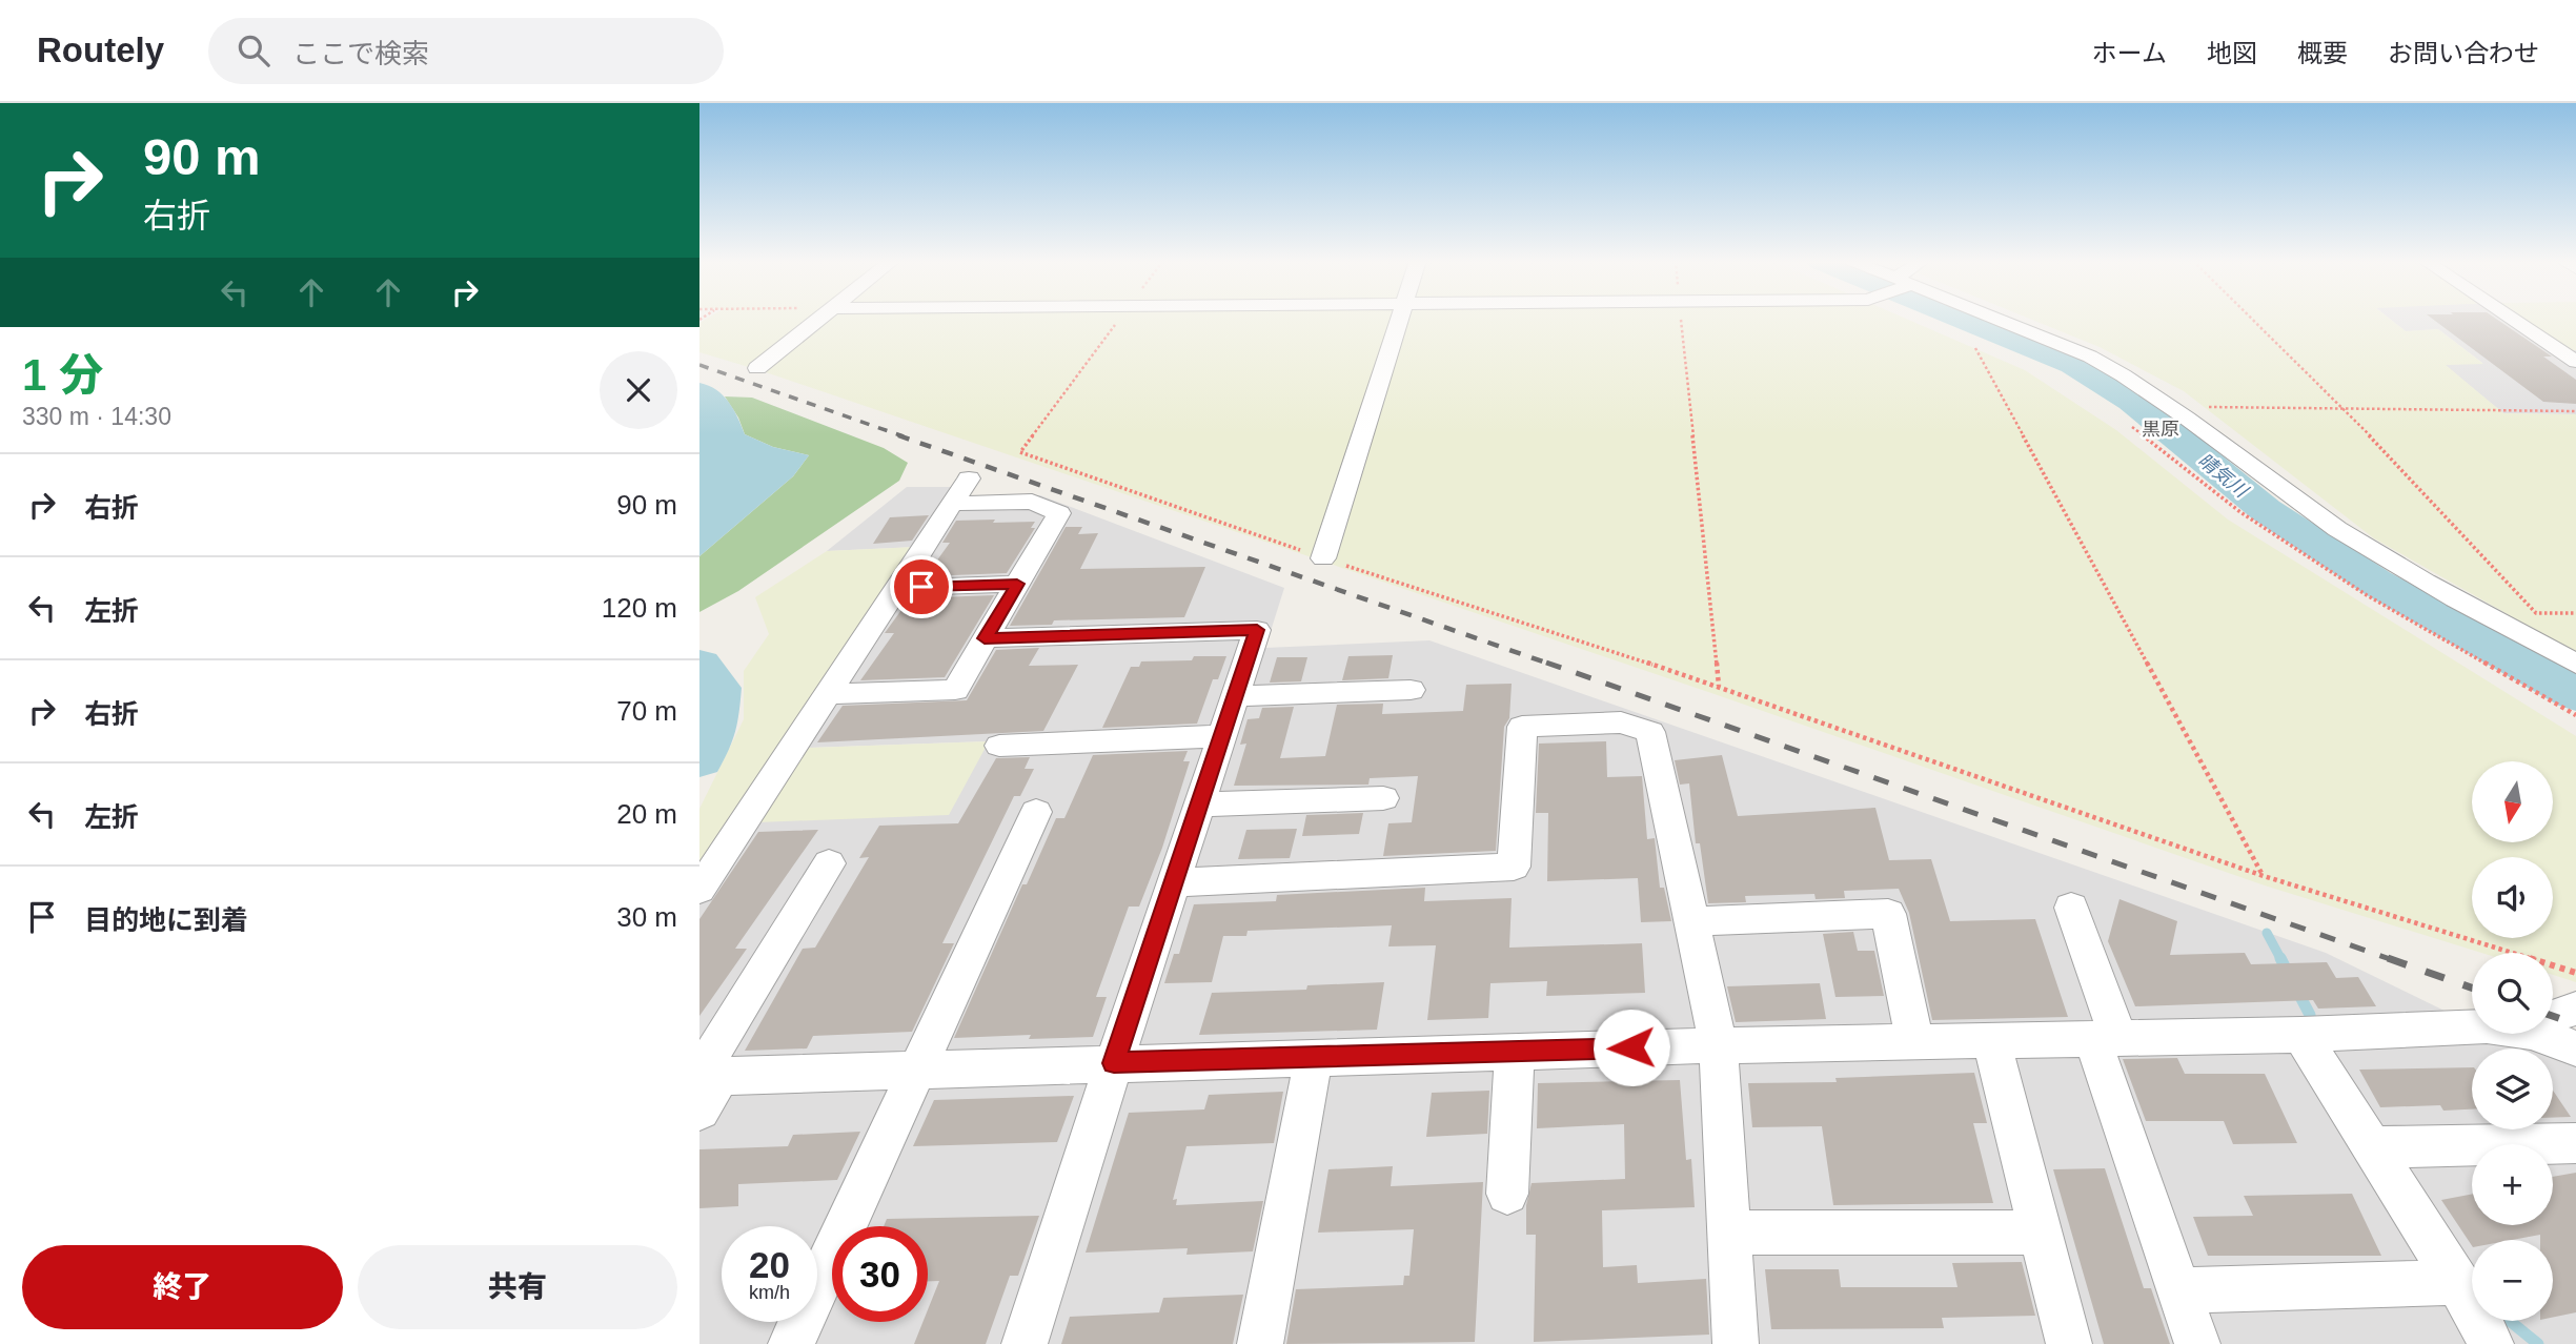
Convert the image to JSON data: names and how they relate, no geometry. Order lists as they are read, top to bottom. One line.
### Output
{"districts":["黒原"],"water":["晴気川"],"north":"bottom","page":{"header":"Routely","search":"ここで検索","nav":["ホーム","地図","概要","お問い合わせ"],"turn":["90 m","右折"],"heading":["1 分","330 m · 14:30"],"list":[{"name":"右折","value":"90 m"},{"name":"左折","value":"120 m"},{"name":"右折","value":"70 m"},{"name":"左折","value":"20 m"},{"name":"目的地に到着","value":"30 m"}],"map_buttons":["+","−"],"speed":"20 km/h","limit":"30","buttons":["終了","共有"]}}
